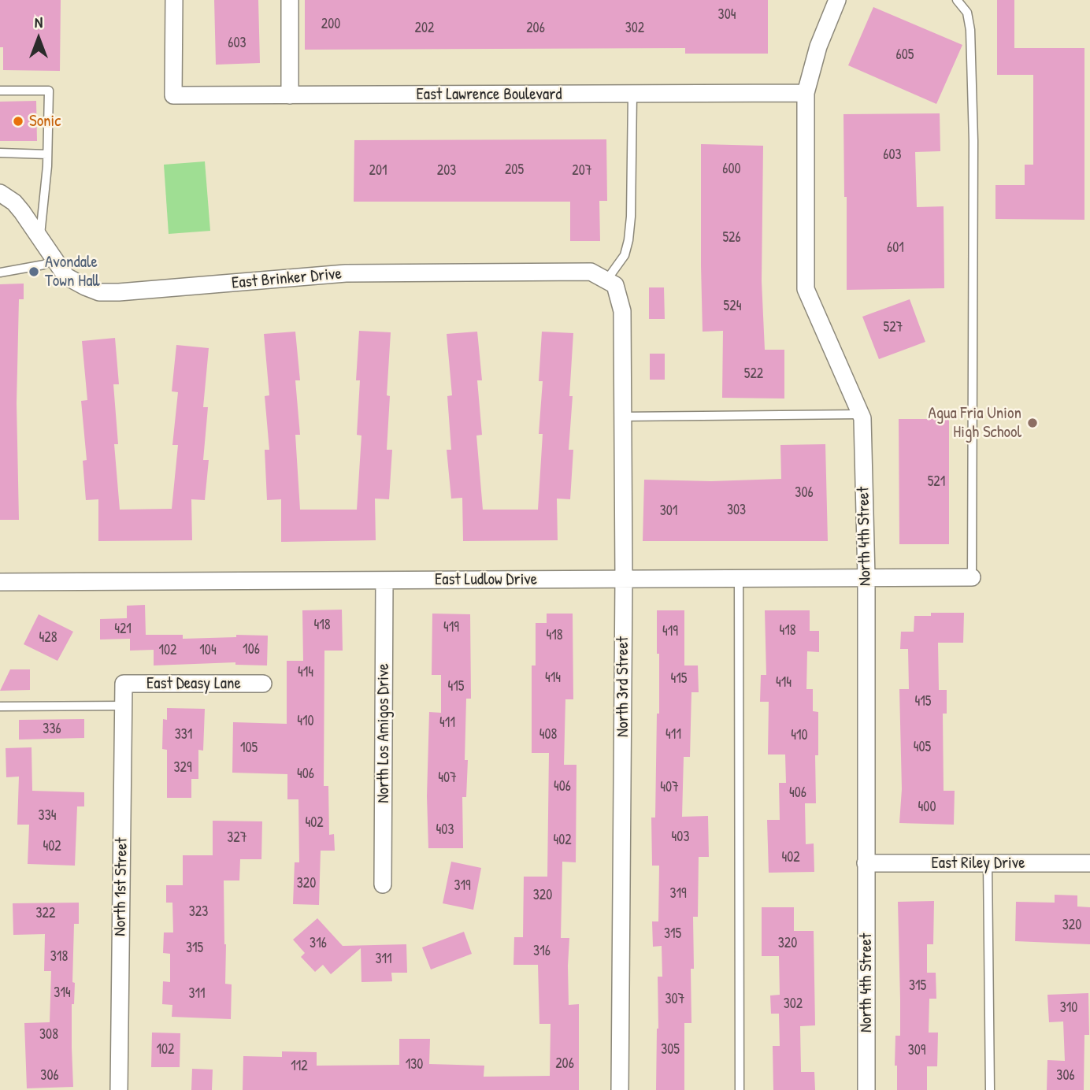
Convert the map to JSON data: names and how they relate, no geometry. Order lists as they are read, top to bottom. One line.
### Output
{"streets":{"street":["East Lawrence Boulevard","East Brinker Drive","North 4th Street","East Ludlow Drive","East Deasy Lane","North 3rd Street","North Los Amigos Drive","East Riley Drive","North 1st Street"]},"crossings":[["East Lawrence Boulevard","North 4th Street"],["East Brinker Drive","North 3rd Street"],["North 4th Street","East Ludlow Drive"],["North 4th Street","East Riley Drive"],["East Ludlow Drive","North 3rd Street"],["East Ludlow Drive","North Los Amigos Drive"],["East Deasy Lane","North 1st Street"]],"places":["Sonic","Avondale Town Hall","Agua Fria Union High School"],"house_numbers":["304","200","202","206","302","603","605","603","600","205","201","203","207","526","601","524","527","522","521","306","303","301","418","419","421","418","419","418","428","106","102","104","414","414","415","414","415","415","410","411","336","331","408","411","410","405","105","329","406","407","406","407","406","400","334","402","403","403","327","402","402","402","320","319","319","320","323","322","320","315","316","320","315","316","318","311","315","314","311","307","302","310","308","102","305","309","206","130","112","306","306"],"north":"top"}
